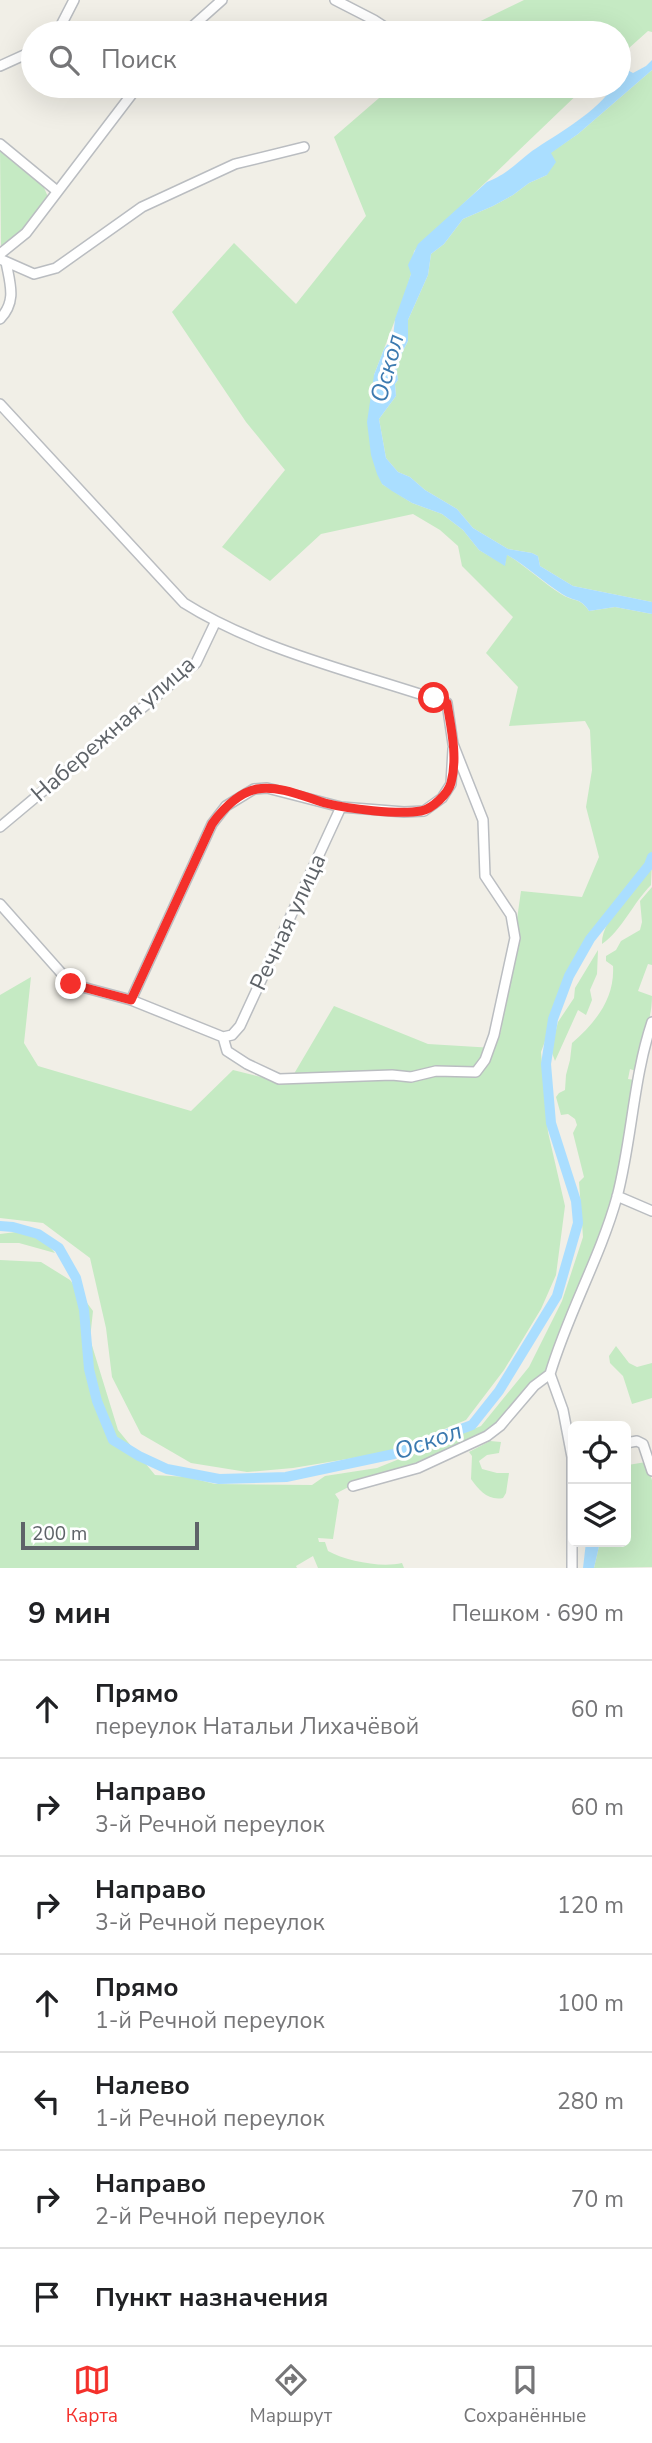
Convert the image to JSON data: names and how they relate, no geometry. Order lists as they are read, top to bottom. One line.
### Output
{"streets":{"street":["Набережная улица","Речная улица"]},"water":["Оскол"],"scale_bar":"200 m","page":{"search":"Поиск","scale":"200 m","heading":["9 мин","Пешком · 690 m"],"list":[["Прямо","переулок Натальи Лихачёвой","60 m"],["Направо","3-й Речной переулок","60 m"],["Направо","3-й Речной переулок","120 m"],["Прямо","1-й Речной переулок","100 m"],["Налево","1-й Речной переулок","280 m"],["Направо","2-й Речной переулок","70 m"],"Пункт назначения"],"nav":["Карта","Маршрут","Сохранённые"]}}
